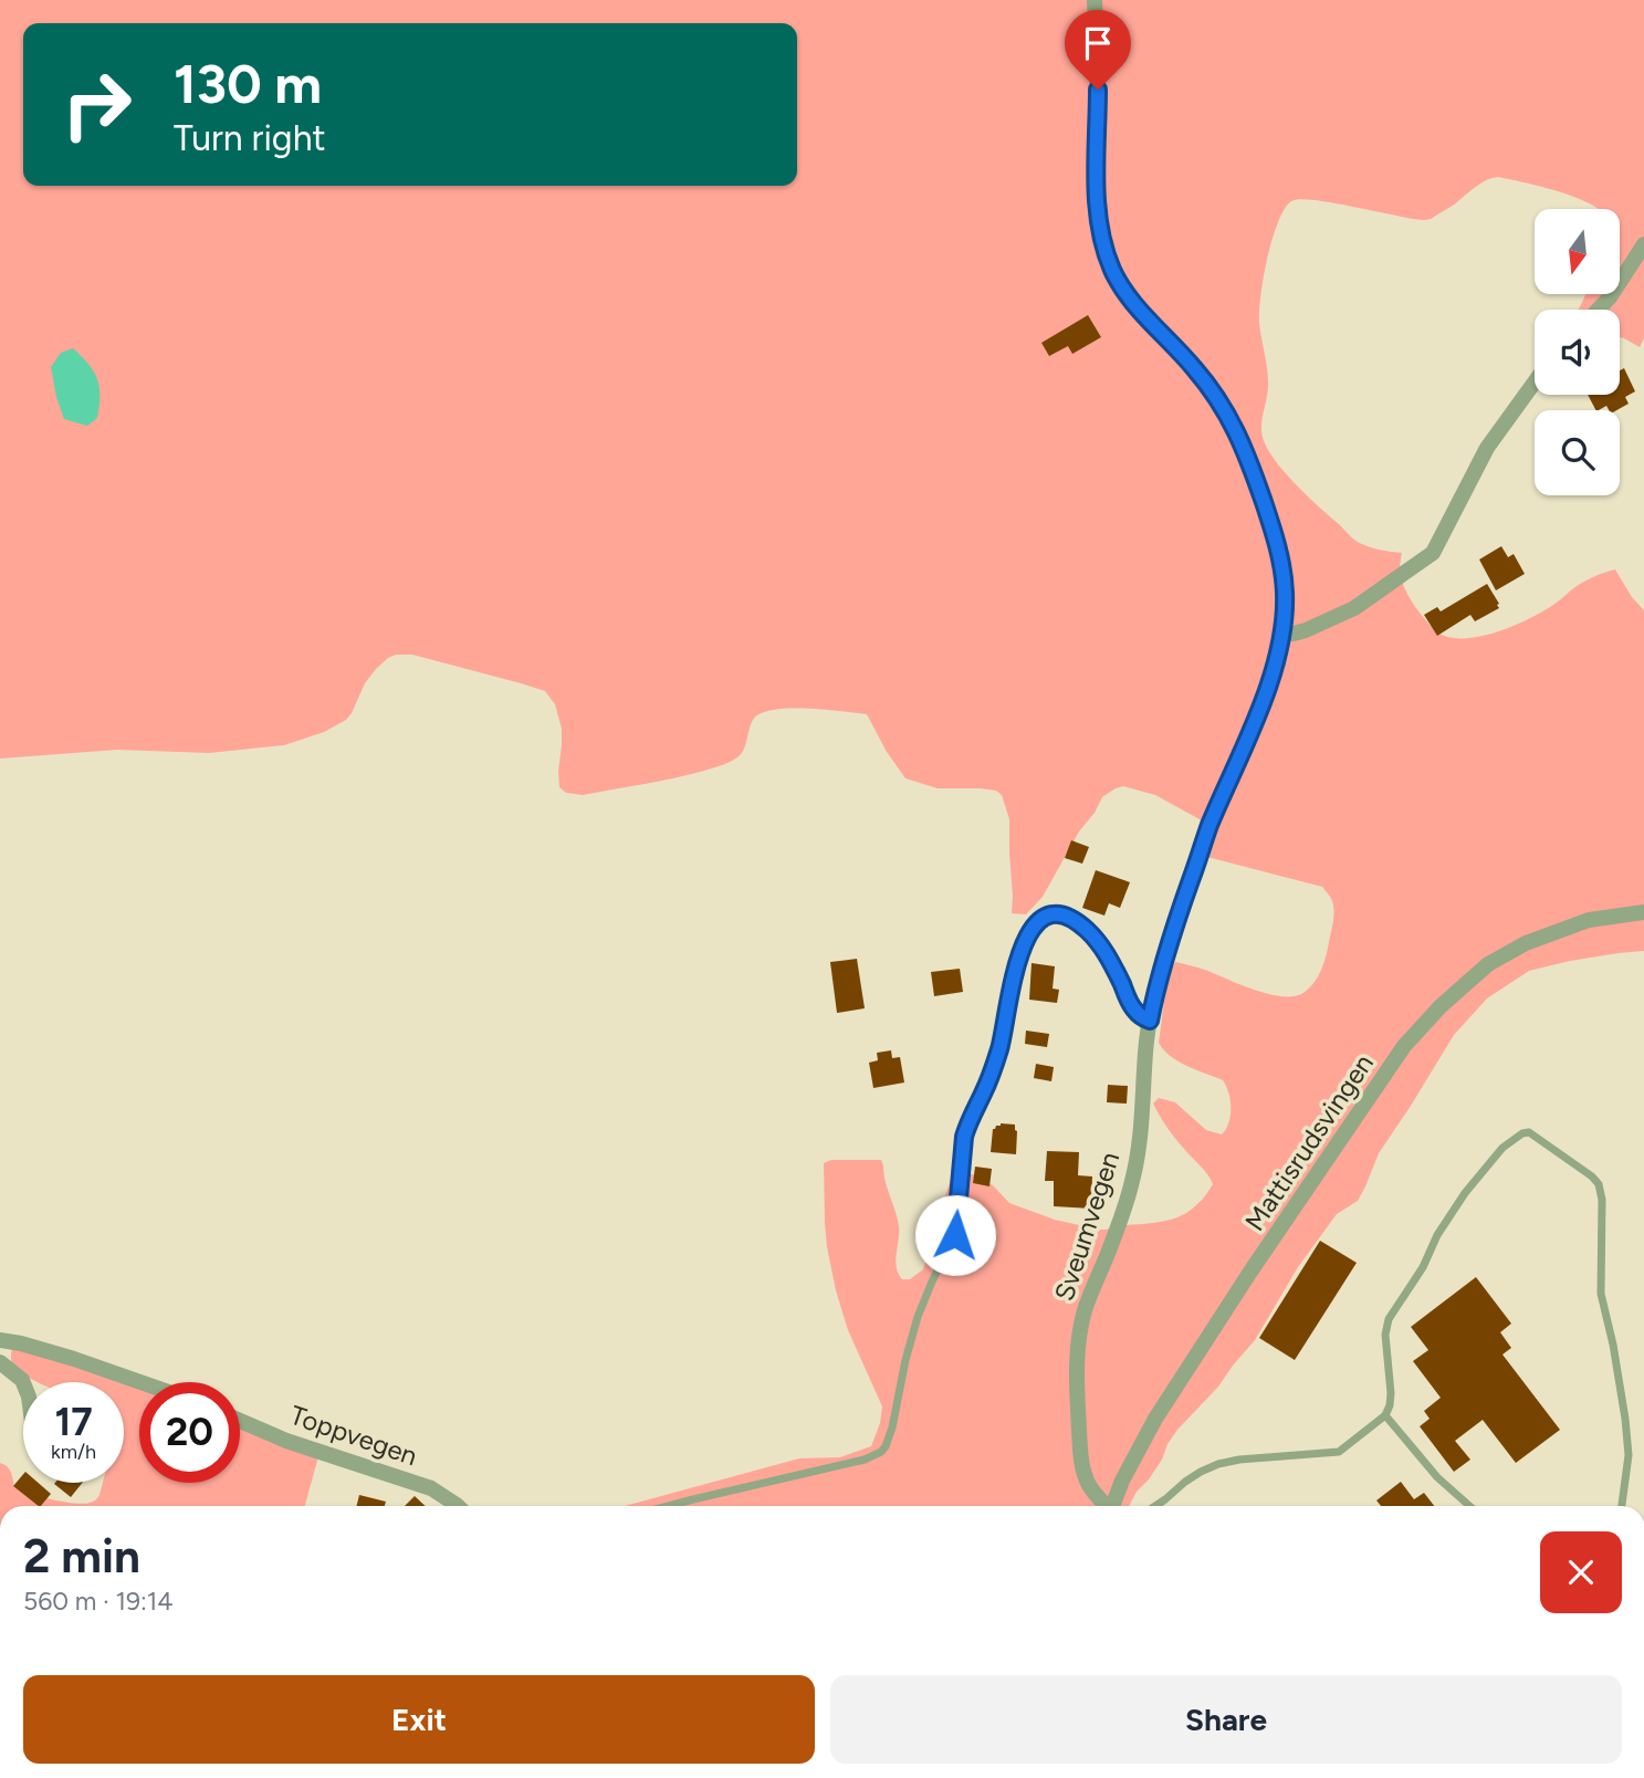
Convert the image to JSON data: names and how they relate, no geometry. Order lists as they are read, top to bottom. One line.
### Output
{"streets":{"street":["Mattisrudsvingen","Sveumvegen","Toppvegen"]},"north":"bottom","page":{"turn":["130 m","Turn right"],"speed":"17 km/h","limit":"20","heading":["2 min","560 m · 19:14"],"buttons":["Exit","Share"]}}
